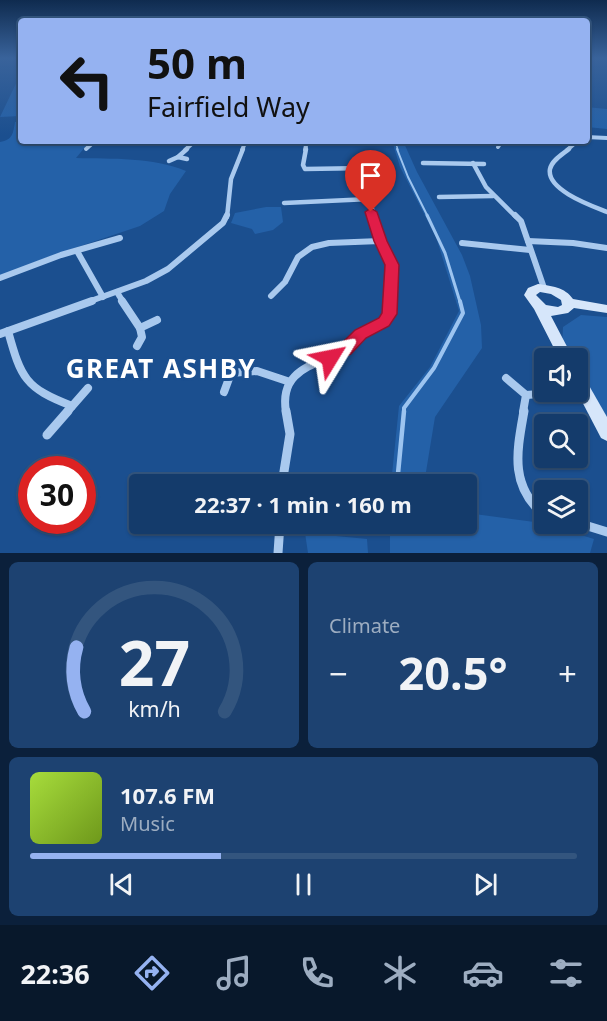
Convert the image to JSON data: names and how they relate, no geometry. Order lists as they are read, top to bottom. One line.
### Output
{"districts":["GREAT ASHBY"],"page":{"turn":["50 m","Fairfield Way"],"limit":"30","trip":"22:37 · 1 min · 160 m","tile":"Climate","heat":["−","20.5°","+"],"song":["107.6 FM","Music"],"tabs":"22:36","gauge":["27","km/h"]}}
